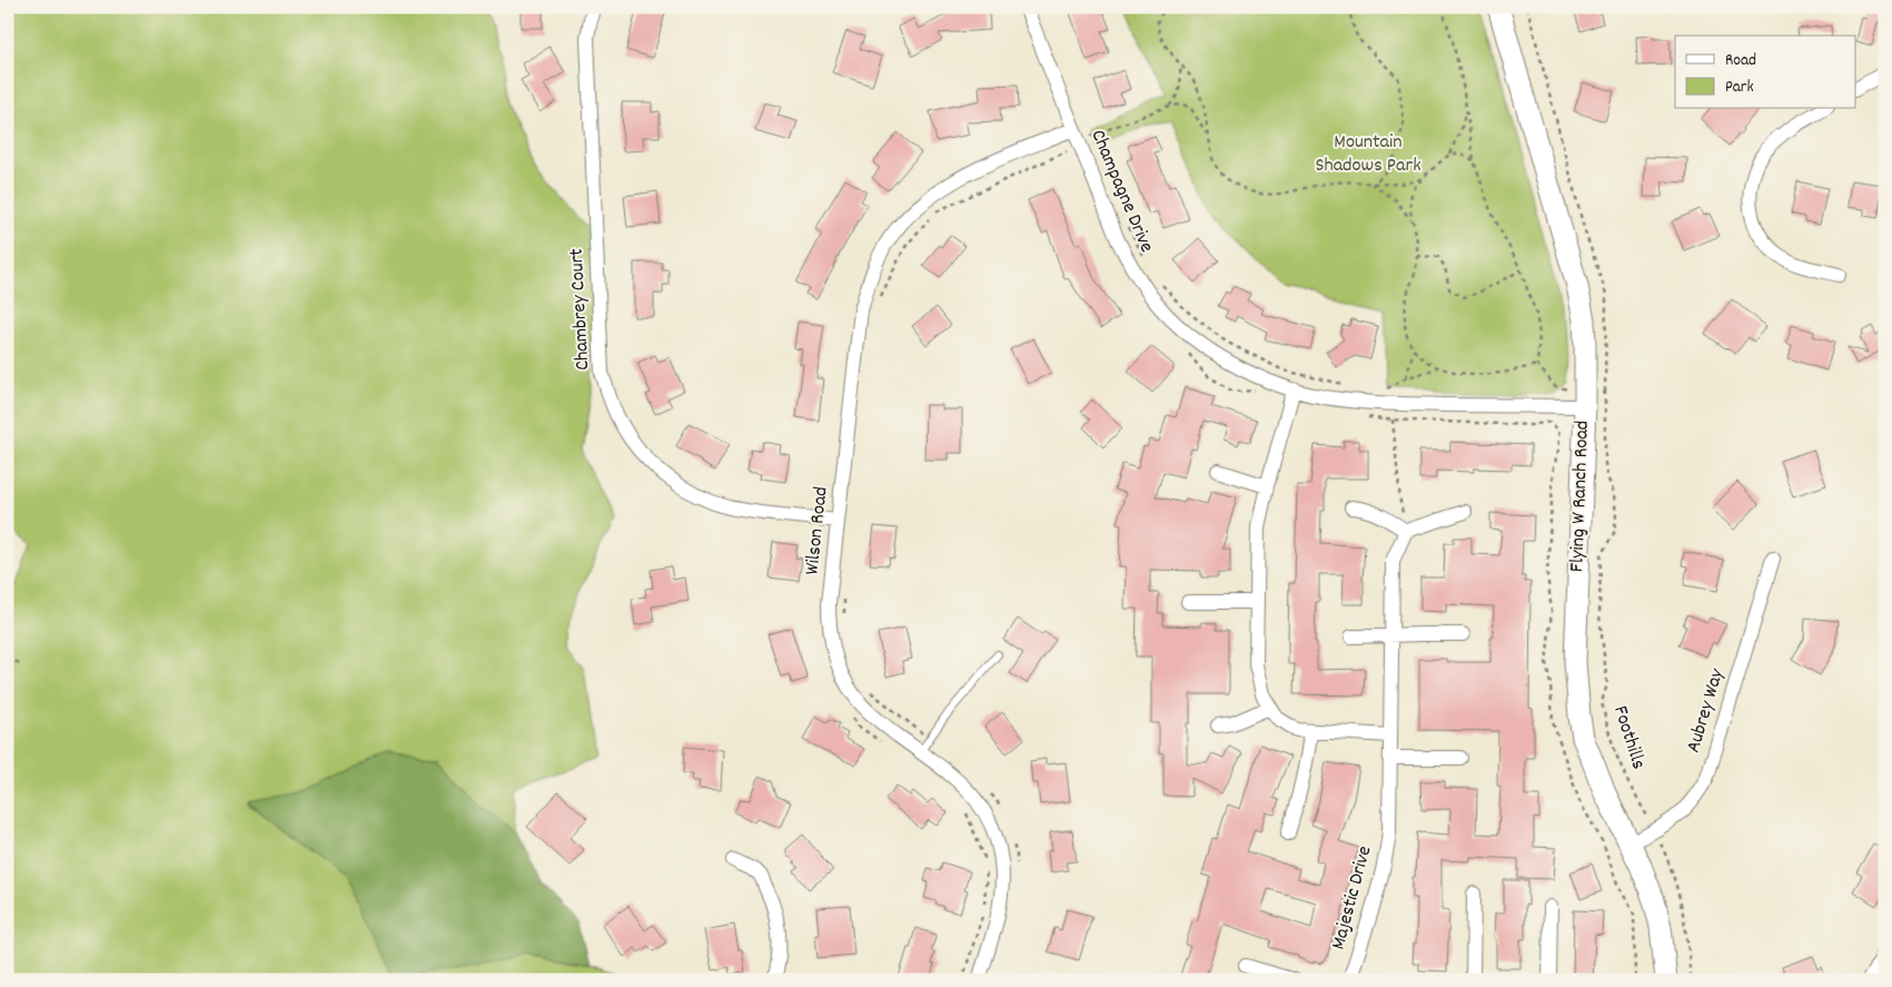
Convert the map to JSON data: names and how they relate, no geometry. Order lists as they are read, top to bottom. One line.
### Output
{"streets":{"street":["Champagne Drive","Chambrey Court","Flying W Ranch Road","Wilson Road","Aubrey Way","Majestic Drive"],"path":["Foothills"]},"crossings":[["Champagne Drive","Flying W Ranch Road"],["Champagne Drive","Wilson Road"],["Chambrey Court","Wilson Road"],["Flying W Ranch Road","Aubrey Way"],["Aubrey Way","Foothills"]],"parks":["Mountain Shadows Park"],"legend":["Road","Park"]}
